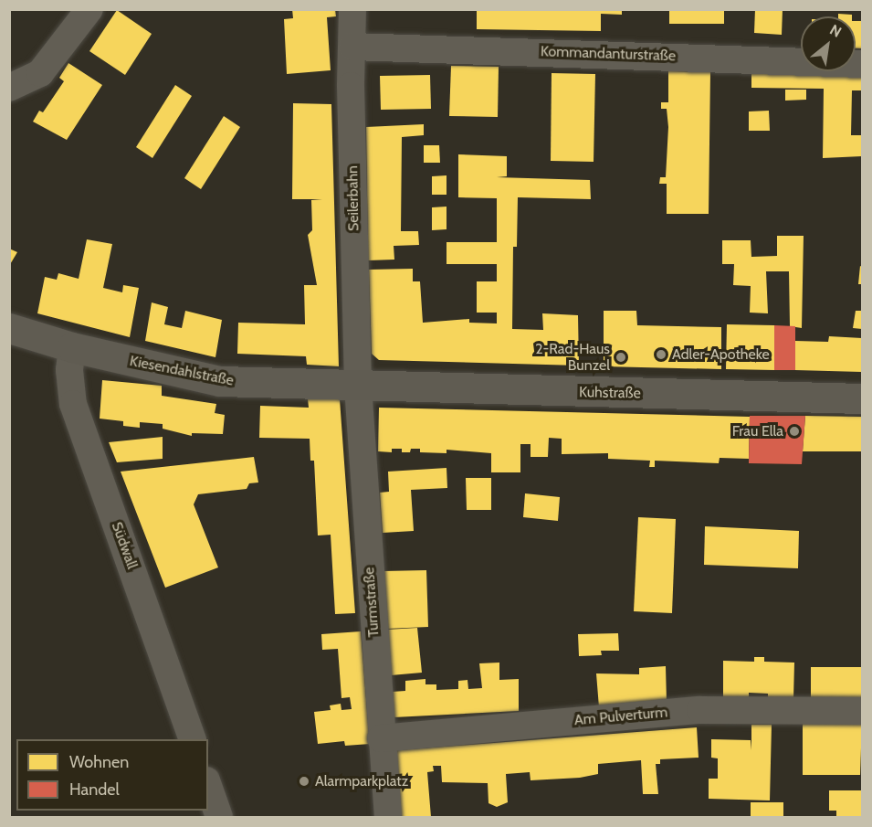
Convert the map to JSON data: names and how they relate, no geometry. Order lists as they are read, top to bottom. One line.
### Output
{"streets":{"main road":["Kiesendahlstraße","Kuhstraße"],"street":["Kommandanturstraße","Seilerbahn","Südwall","Turmstraße","Am Pulverturm"]},"crossings":[["Kommandanturstraße","Seilerbahn"],["Seilerbahn","Kiesendahlstraße"],["Seilerbahn","Kuhstraße"],["Seilerbahn","Turmstraße"],["Kiesendahlstraße","Kuhstraße"],["Kiesendahlstraße","Südwall"],["Kiesendahlstraße","Turmstraße"],["Kuhstraße","Turmstraße"],["Turmstraße","Am Pulverturm"]],"places":["Adler-Apotheke","2-Rad-Haus Bunzel","Frau Ella","Alarmparkplatz"],"legend":["Wohnen","Handel"],"north":"top right"}
